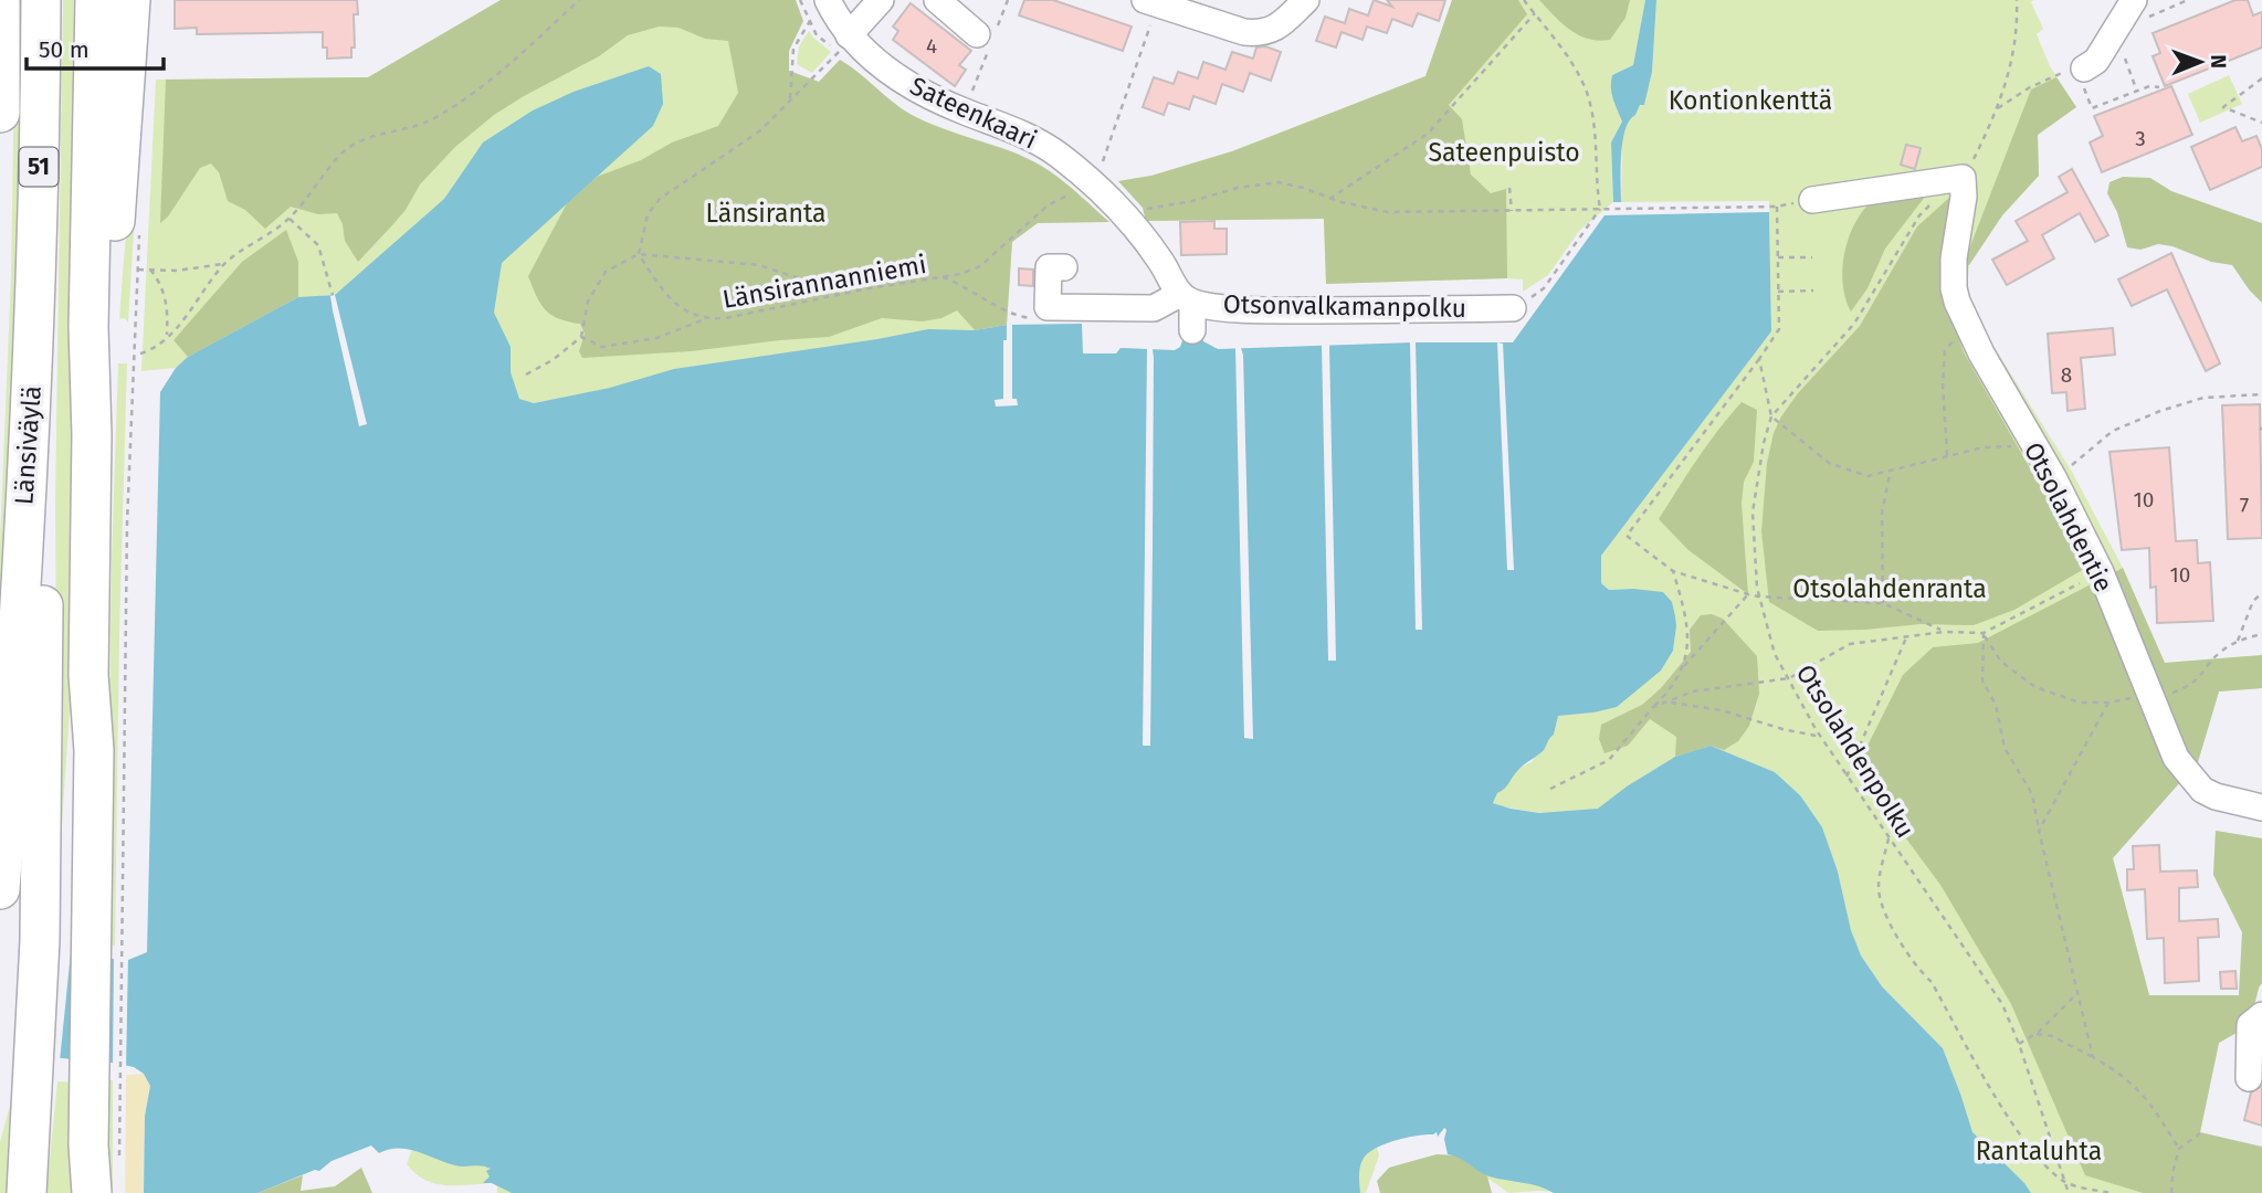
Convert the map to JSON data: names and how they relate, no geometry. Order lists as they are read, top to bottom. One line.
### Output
{"streets":{"highway":["51","Länsiväylä"],"street":["Sateenkaari","Otsonvalkamanpolku","Otsolahdentie"],"path":["Länsirannanniemi","Otsolahdenpolku"]},"crossings":[["Otsolahdentie","Otsolahdenpolku"]],"parks":["Kontionkenttä","Sateenpuisto","Länsiranta","Otsolahdenranta","Rantaluhta"],"house_numbers":["4","3","8","10","7","10"],"scale_bar":"50 m","north":"right"}
